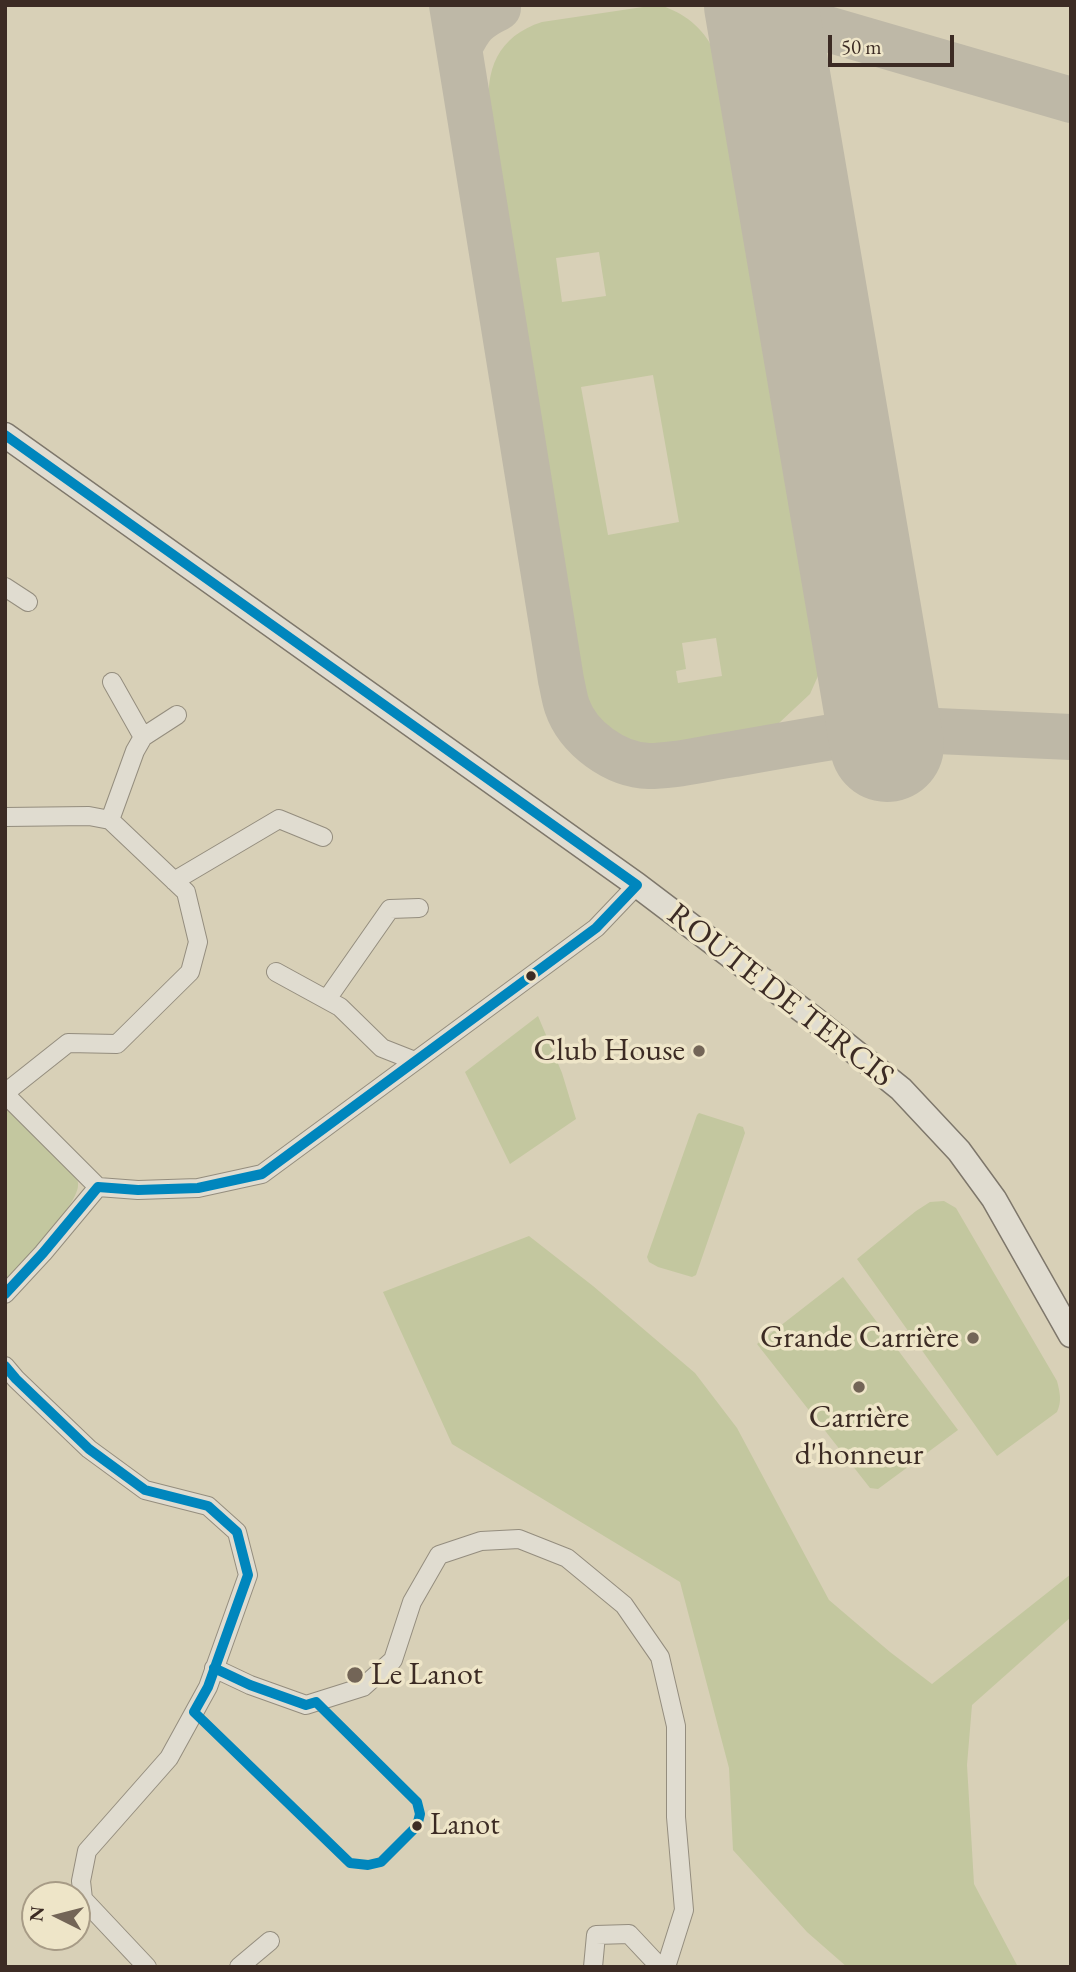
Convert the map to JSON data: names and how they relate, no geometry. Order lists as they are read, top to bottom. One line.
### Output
{"streets":{"main road":["ROUTE DE TERCIS"]},"places":["Club House","Grande Carrière","Carrière d'honneur","Le Lanot","Lanot"],"scale_bar":"50 m","north":"left"}
